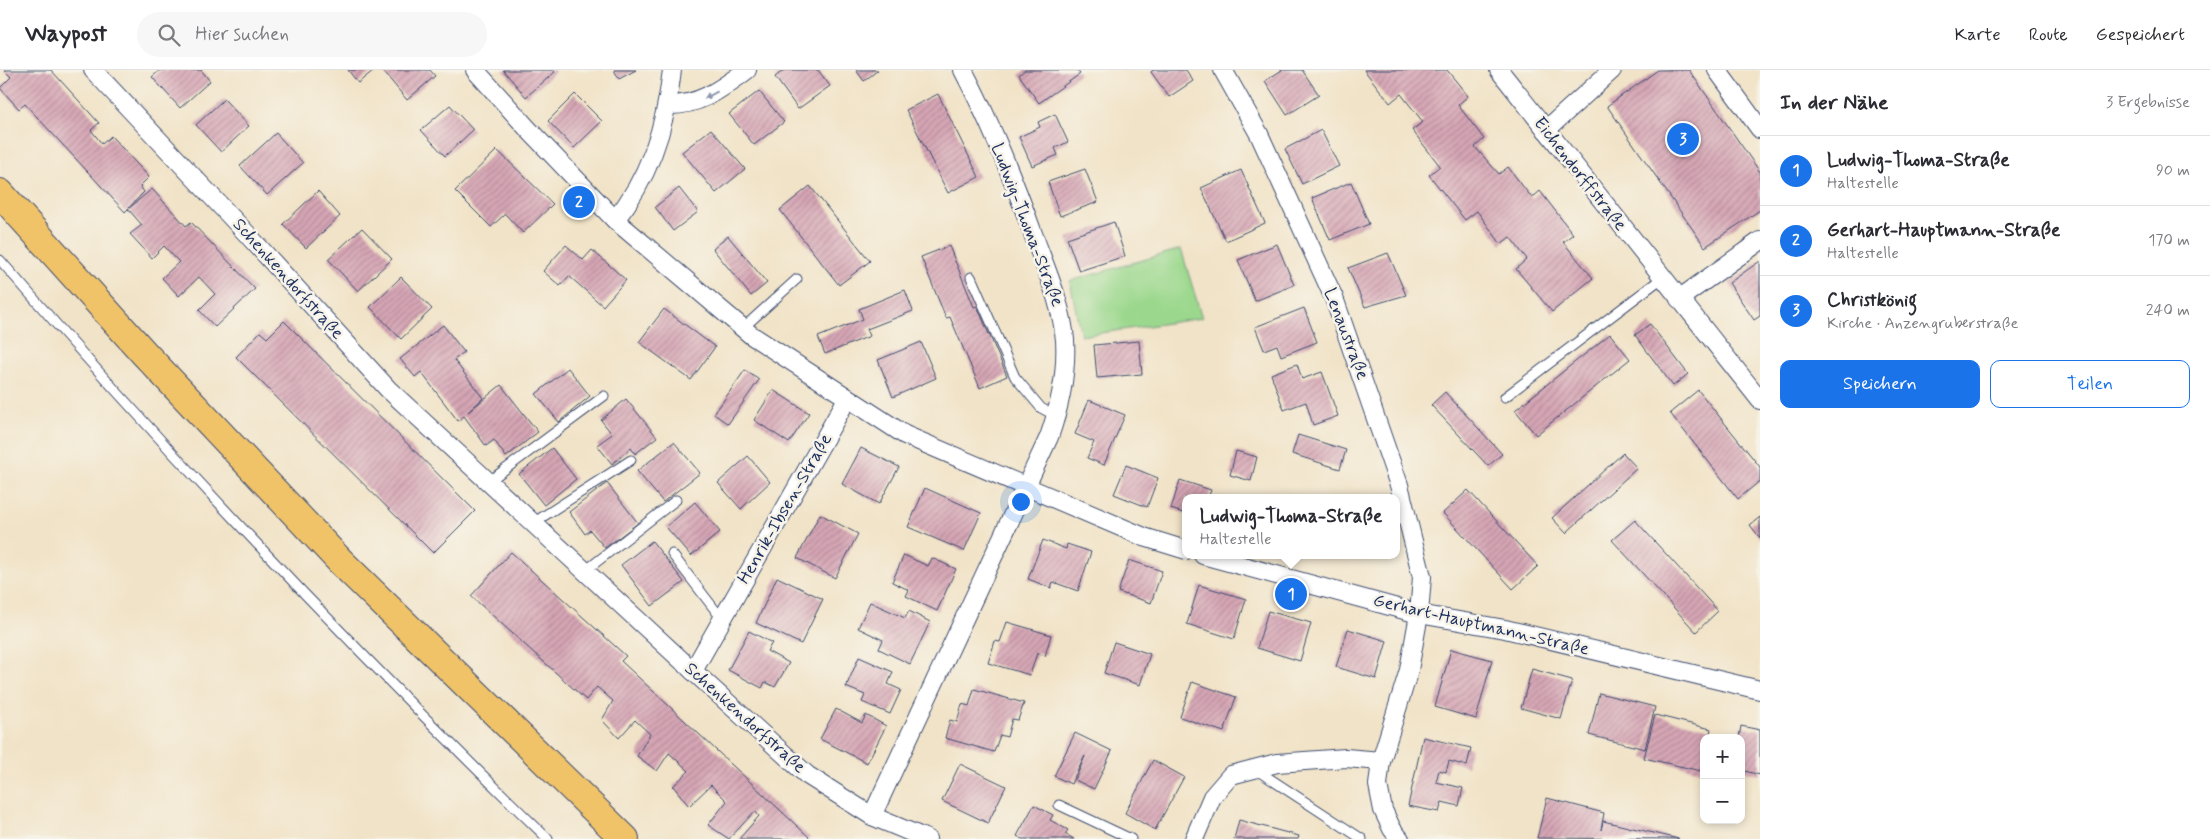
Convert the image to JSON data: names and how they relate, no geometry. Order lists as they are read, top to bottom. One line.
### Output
{"streets":{"street":["Eichendorffstraße","Ludwig-Thoma-Straße","Schenkendorfstraße","Lenaustraße","Henrik-Ibsen-Straße","Gerhart-Hauptmann-Straße"]},"crossings":[["Ludwig-Thoma-Straße","Schenkendorfstraße"],["Schenkendorfstraße","Henrik-Ibsen-Straße"],["Lenaustraße","Gerhart-Hauptmann-Straße"]],"page":{"header":"Waypost","search":"Hier suchen","nav":["Karte","Route","Gespeichert"],"heading":["In der Nähe","3 Ergebnisse"],"pins":["3","2","1"],"list":[{"mark":"1","name":"Ludwig-Thoma-Straße","note":"Haltestelle","value":"90 m"},{"mark":"2","name":"Gerhart-Hauptmann-Straße","note":"Haltestelle","value":"170 m"},{"mark":"3","name":"Christkönig","note":"Kirche · Anzengruberstraße","value":"240 m"}],"buttons":["Speichern","Teilen"],"popup":["Ludwig-Thoma-Straße","Haltestelle"],"map_buttons":["+","−"]}}
